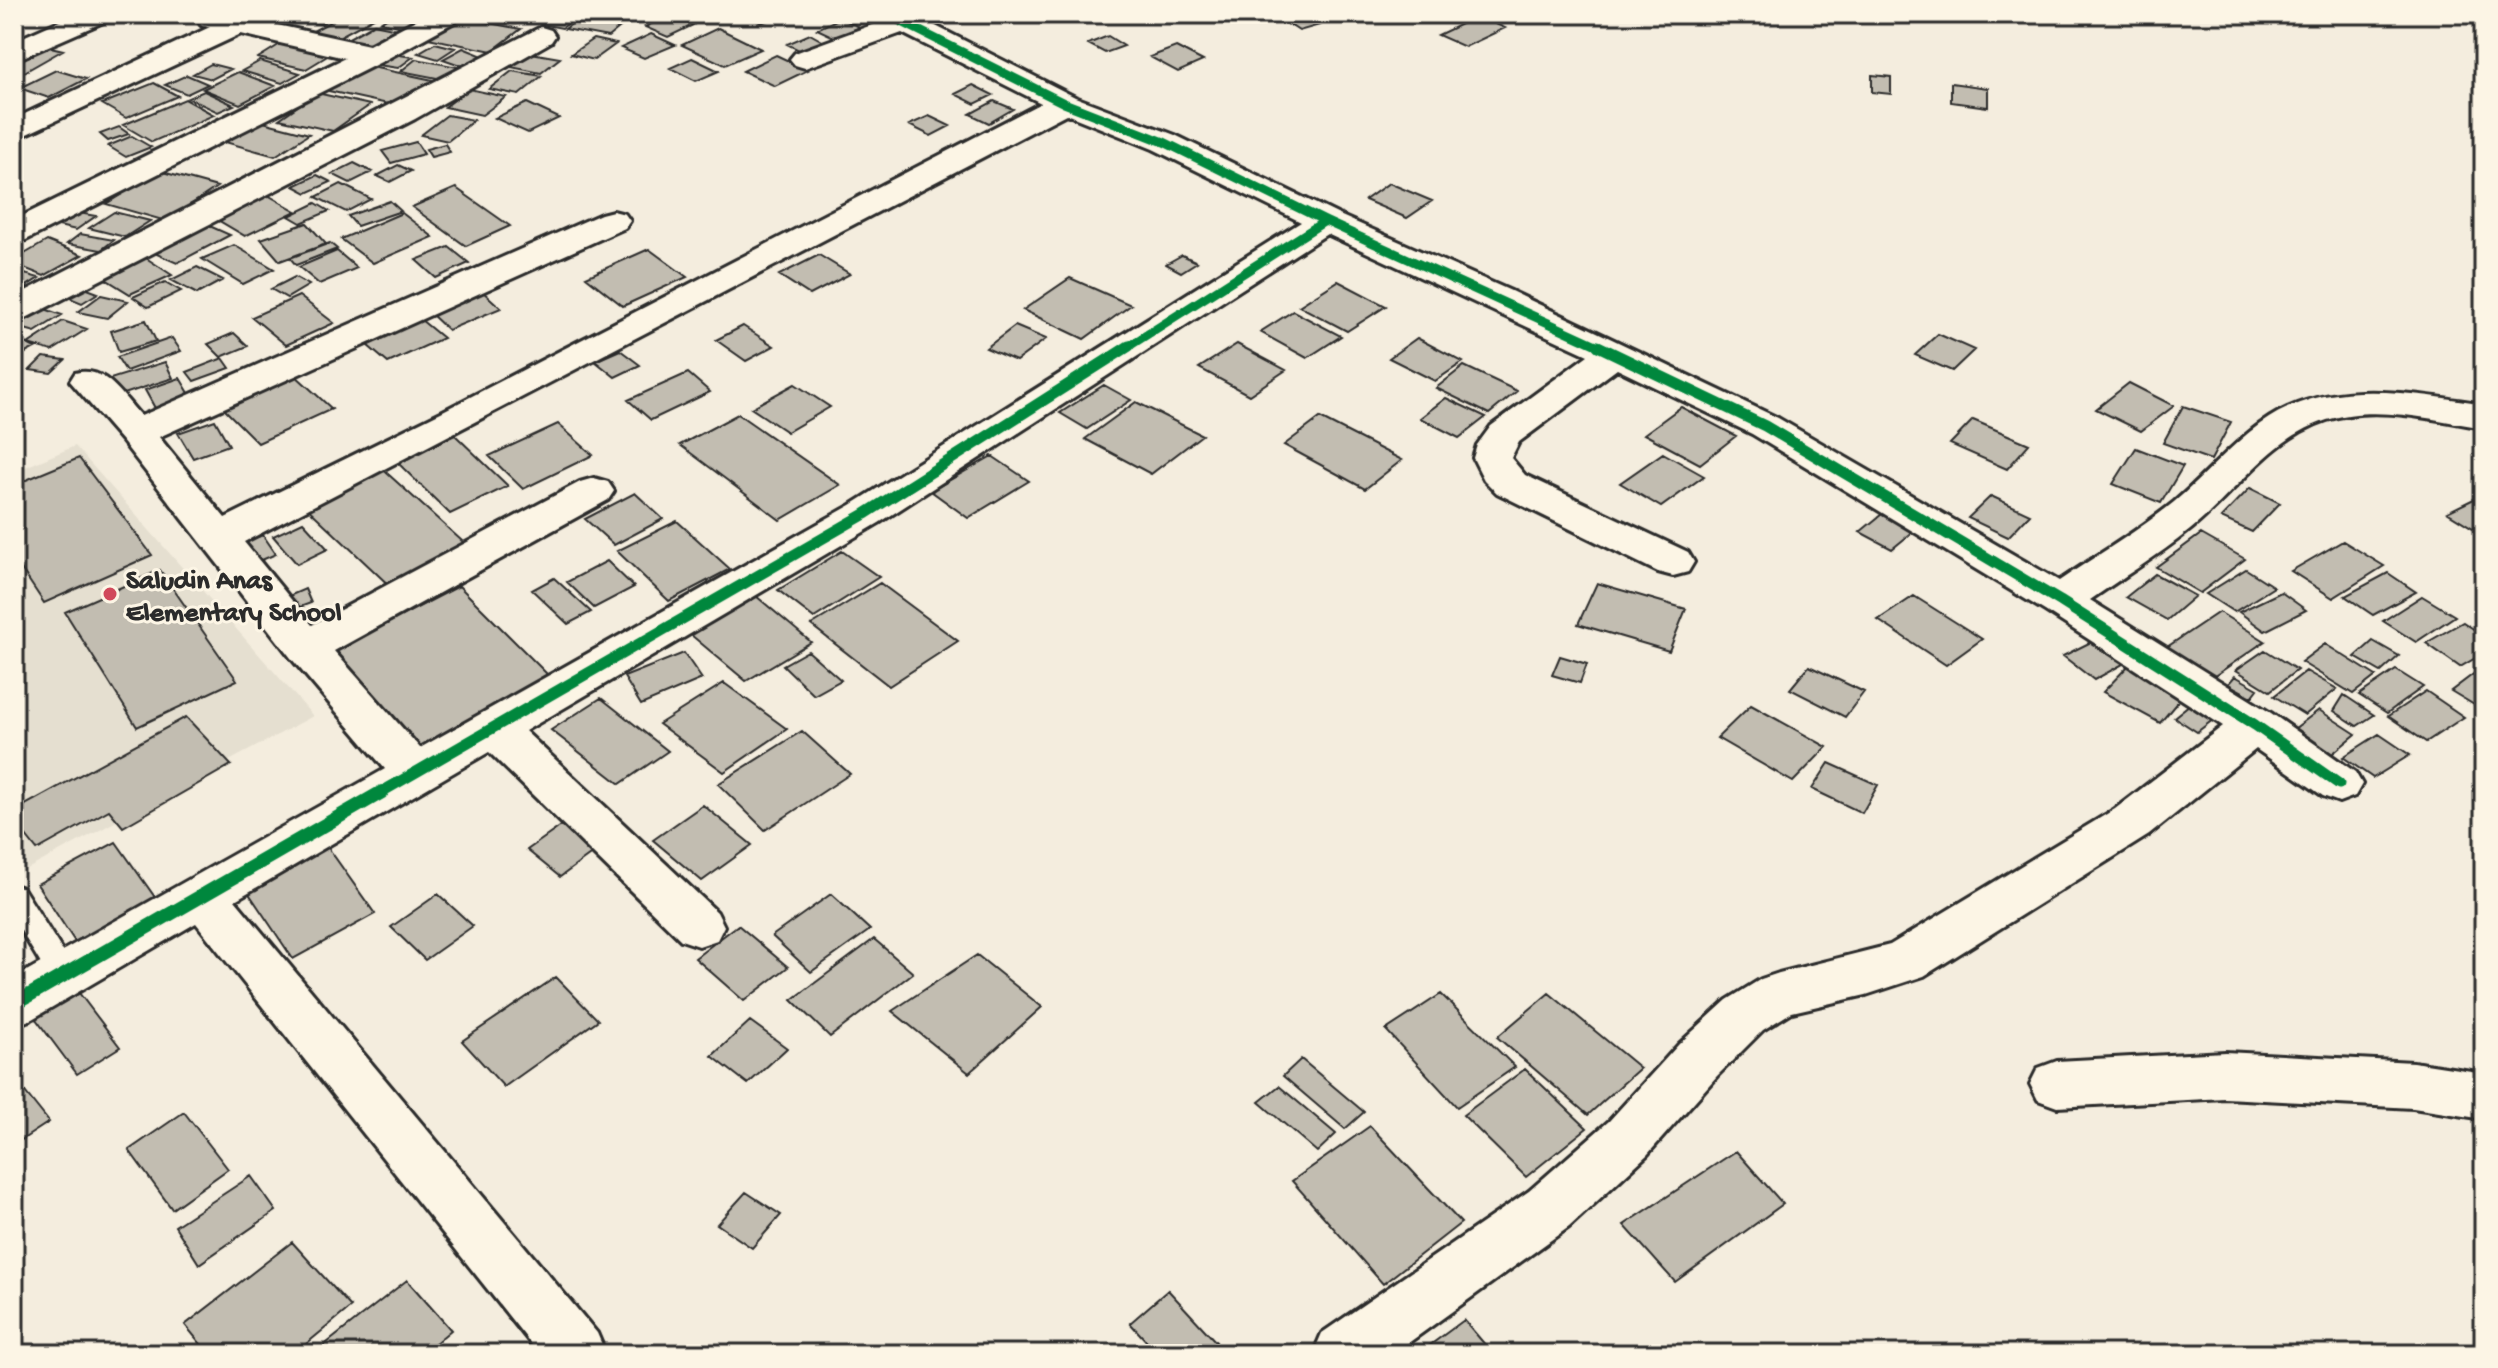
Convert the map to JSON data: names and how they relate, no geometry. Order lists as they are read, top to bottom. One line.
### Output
{"places":["Saludin Anas Elementary School"]}
